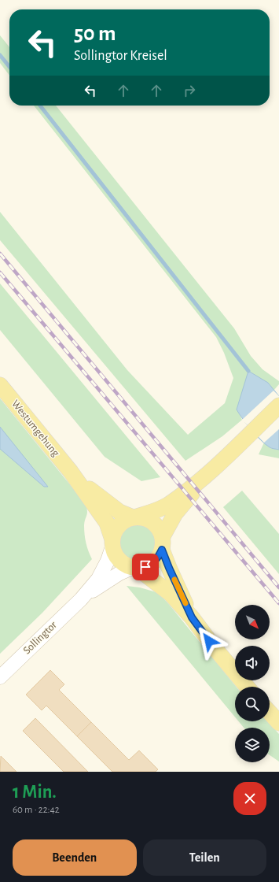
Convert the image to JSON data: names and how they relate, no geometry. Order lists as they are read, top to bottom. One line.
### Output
{"streets":{"main road":["Westumgehung","Sollingtor"]},"crossings":[["Westumgehung","Sollingtor"]],"north":"bottom right","page":{"turn":["50 m","Sollingtor Kreisel"],"heading":["1 Min.","60 m · 22:42"],"buttons":["Beenden","Teilen"]}}
